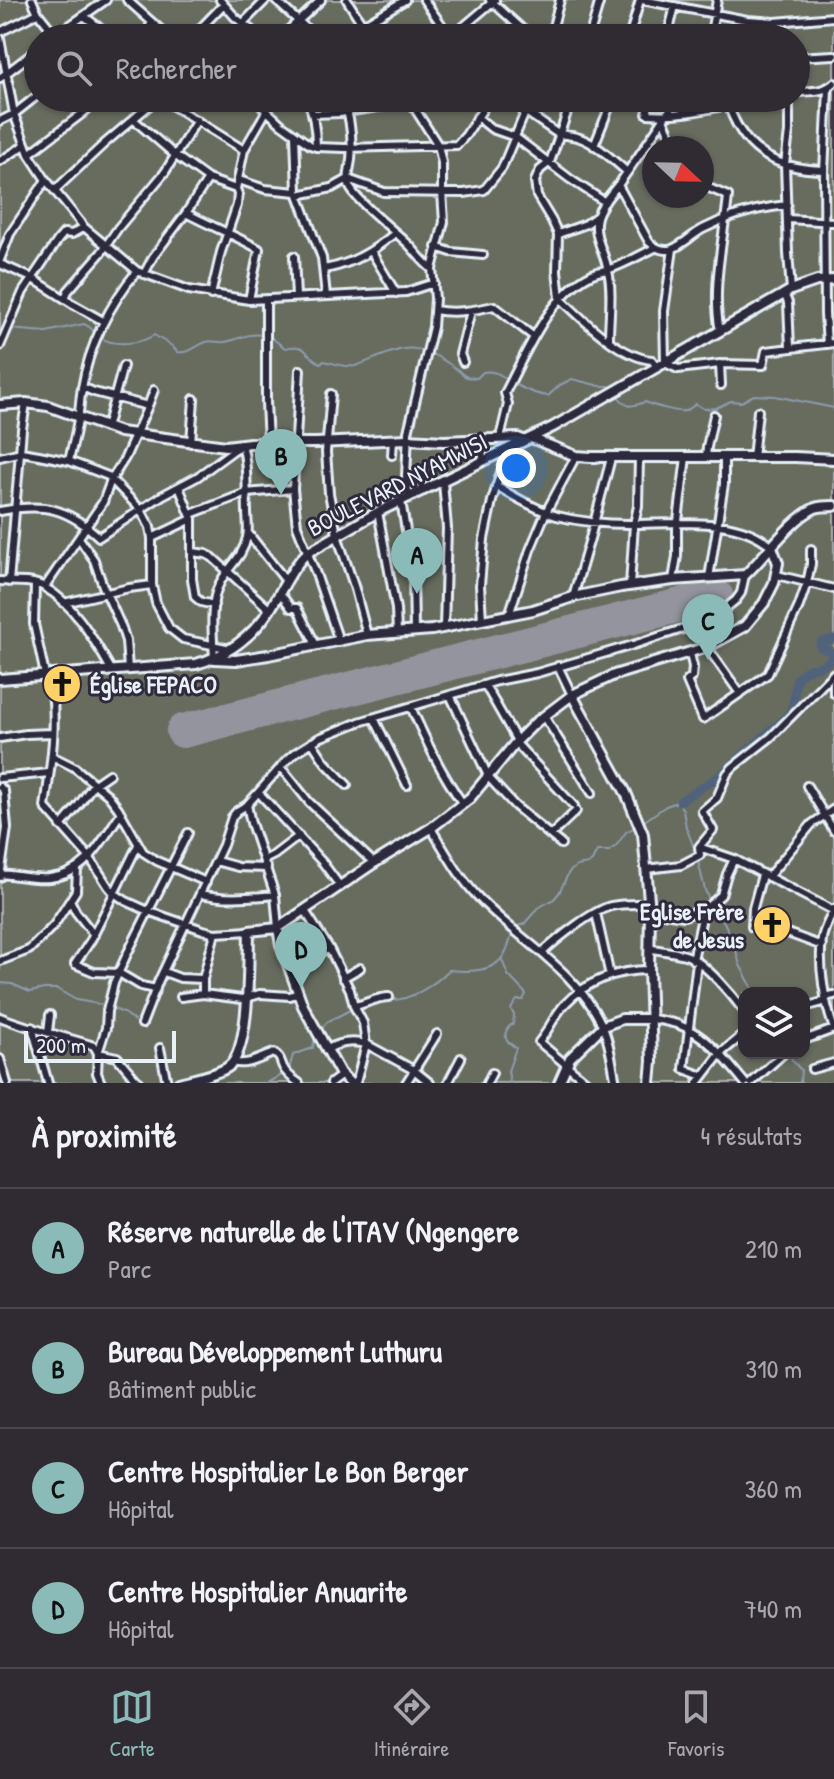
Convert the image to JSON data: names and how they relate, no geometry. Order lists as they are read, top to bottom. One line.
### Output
{"streets":{"street":["BOULEVARD NYAMWISI"]},"places":{"church":["Église FEPACO","Eglise Frère de Jesus"]},"scale_bar":"200 m","north":"right","page":{"search":"Rechercher","pins":["B","A","C","D"],"scale":"200 m","heading":["À proximité","4 résultats"],"list":[{"mark":"A","name":"Réserve naturelle de l'ITAV (Ngengere","note":"Parc","value":"210 m"},{"mark":"B","name":"Bureau Développement Luthuru","note":"Bâtiment public","value":"310 m"},{"mark":"C","name":"Centre Hospitalier Le Bon Berger","note":"Hôpital","value":"360 m"},{"mark":"D","name":"Centre Hospitalier Anuarite","note":"Hôpital","value":"740 m"}],"nav":["Carte","Itinéraire","Favoris"]}}
